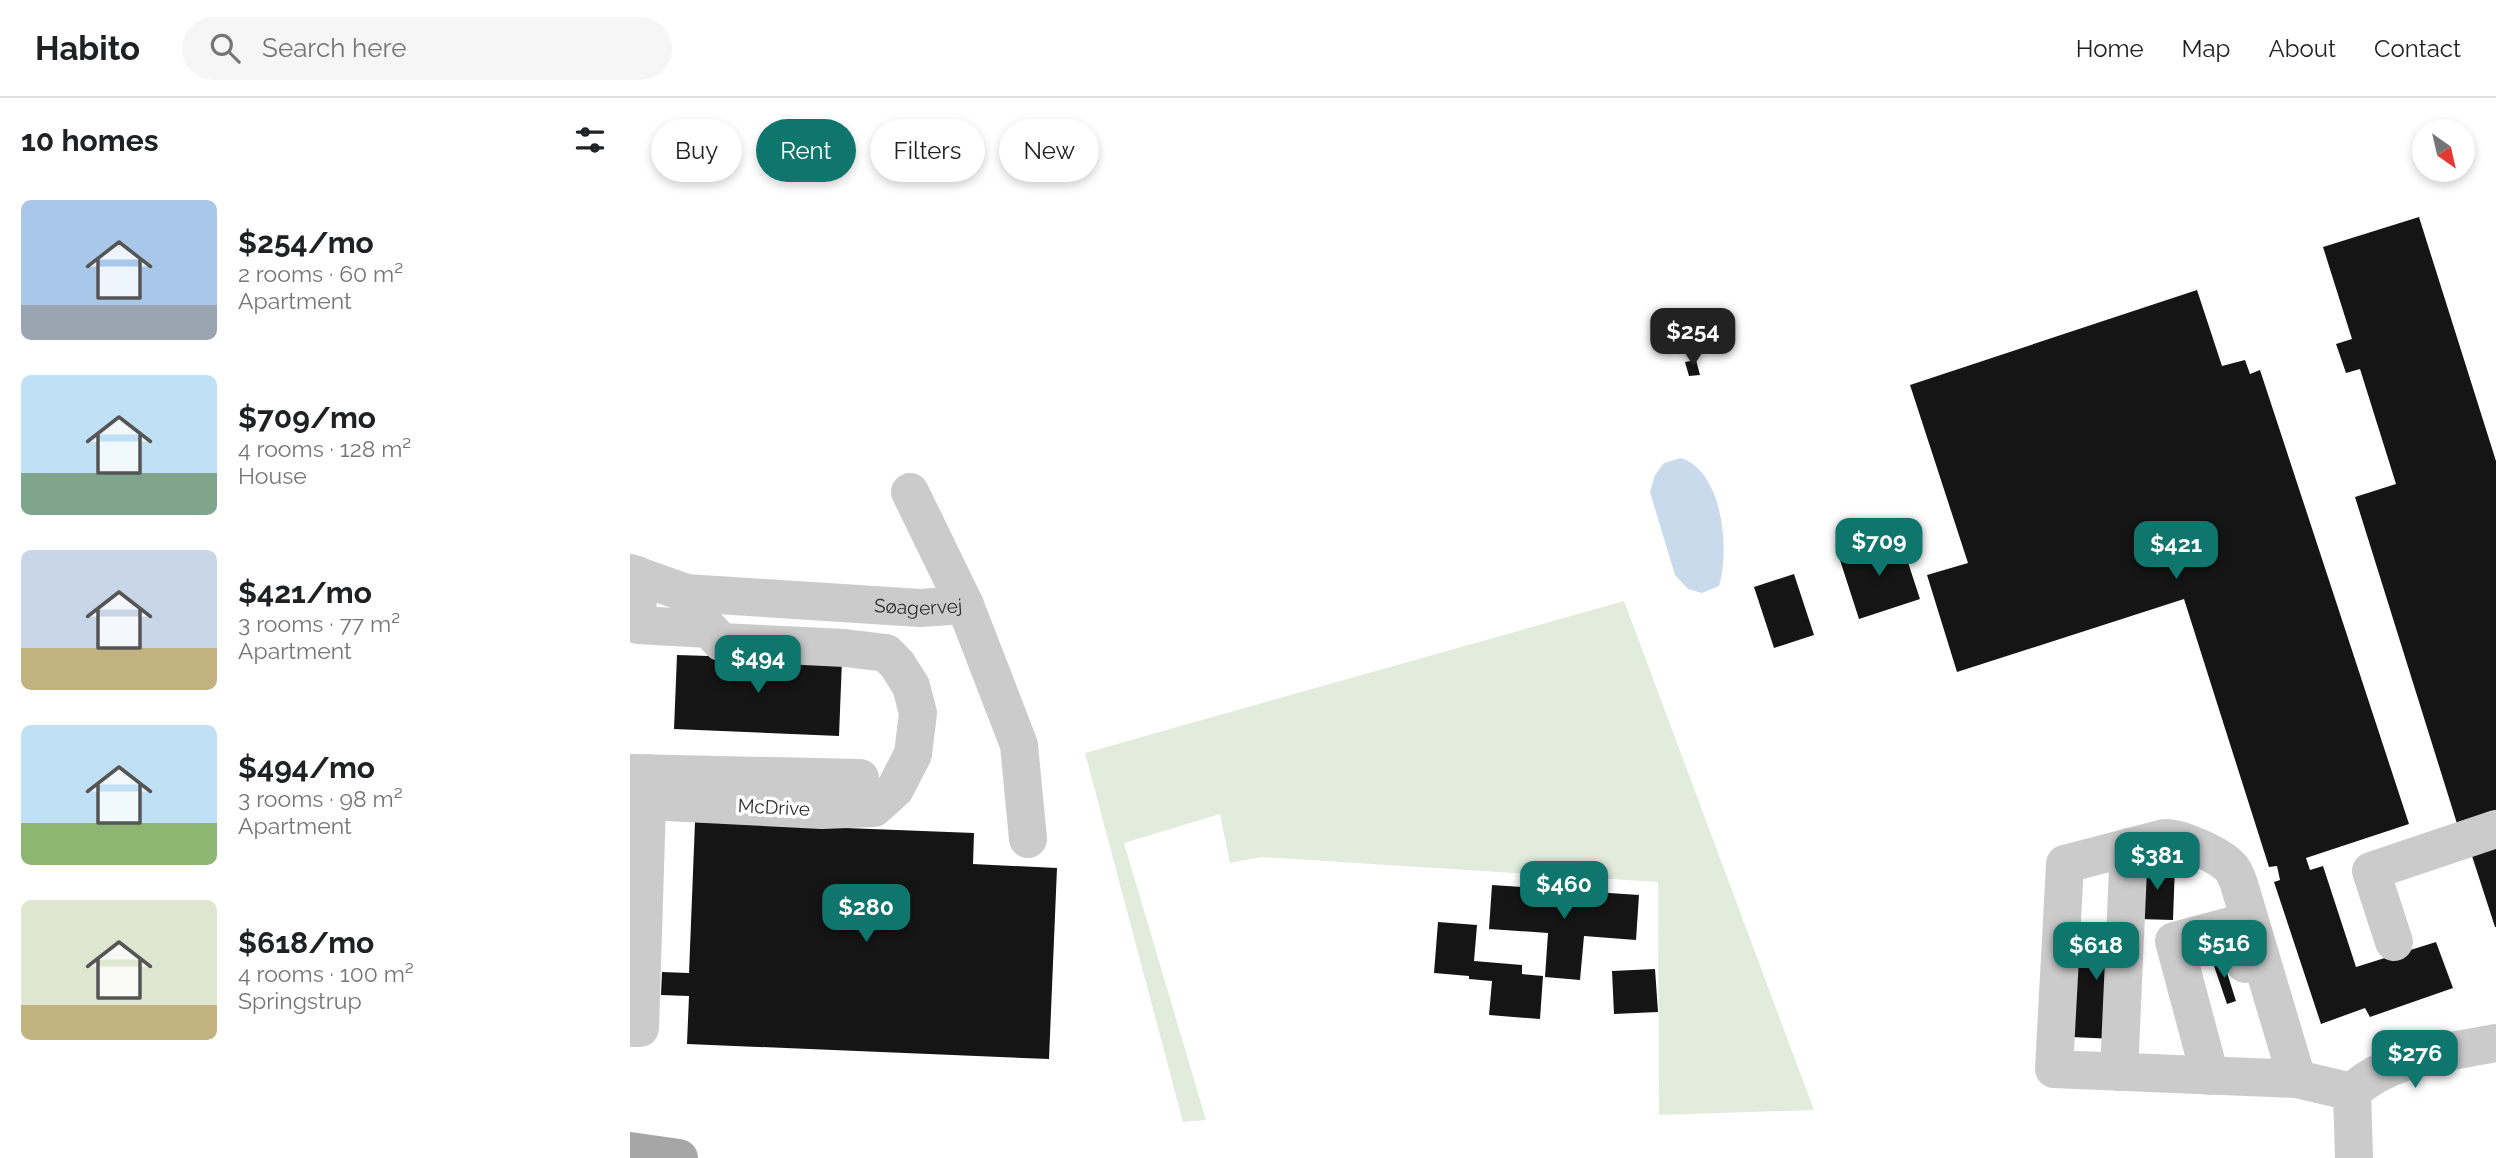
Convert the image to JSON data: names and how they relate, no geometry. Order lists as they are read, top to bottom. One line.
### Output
{"streets":{"street":["Søagervej","McDrive"]},"crossings":[["Søagervej","McDrive"]],"north":"bottom right","page":{"header":"Habito","search":"Search here","nav":["Home","Map","About","Contact"],"heading":"10 homes","chip":["Buy","Rent","Filters","New"],"list":[{"name":"$254/mo","note":"2 rooms · 60 m² · Apartment"},{"name":"$709/mo","note":"4 rooms · 128 m² · House"},{"name":"$421/mo","note":"3 rooms · 77 m² · Apartment"},{"name":"$494/mo","note":"3 rooms · 98 m² · Apartment"},{"name":"$618/mo","note":"4 rooms · 100 m² · Springstrup"}],"price":["$254","$709","$421","$494","$381","$460","$280","$516","$618","$276"]}}
